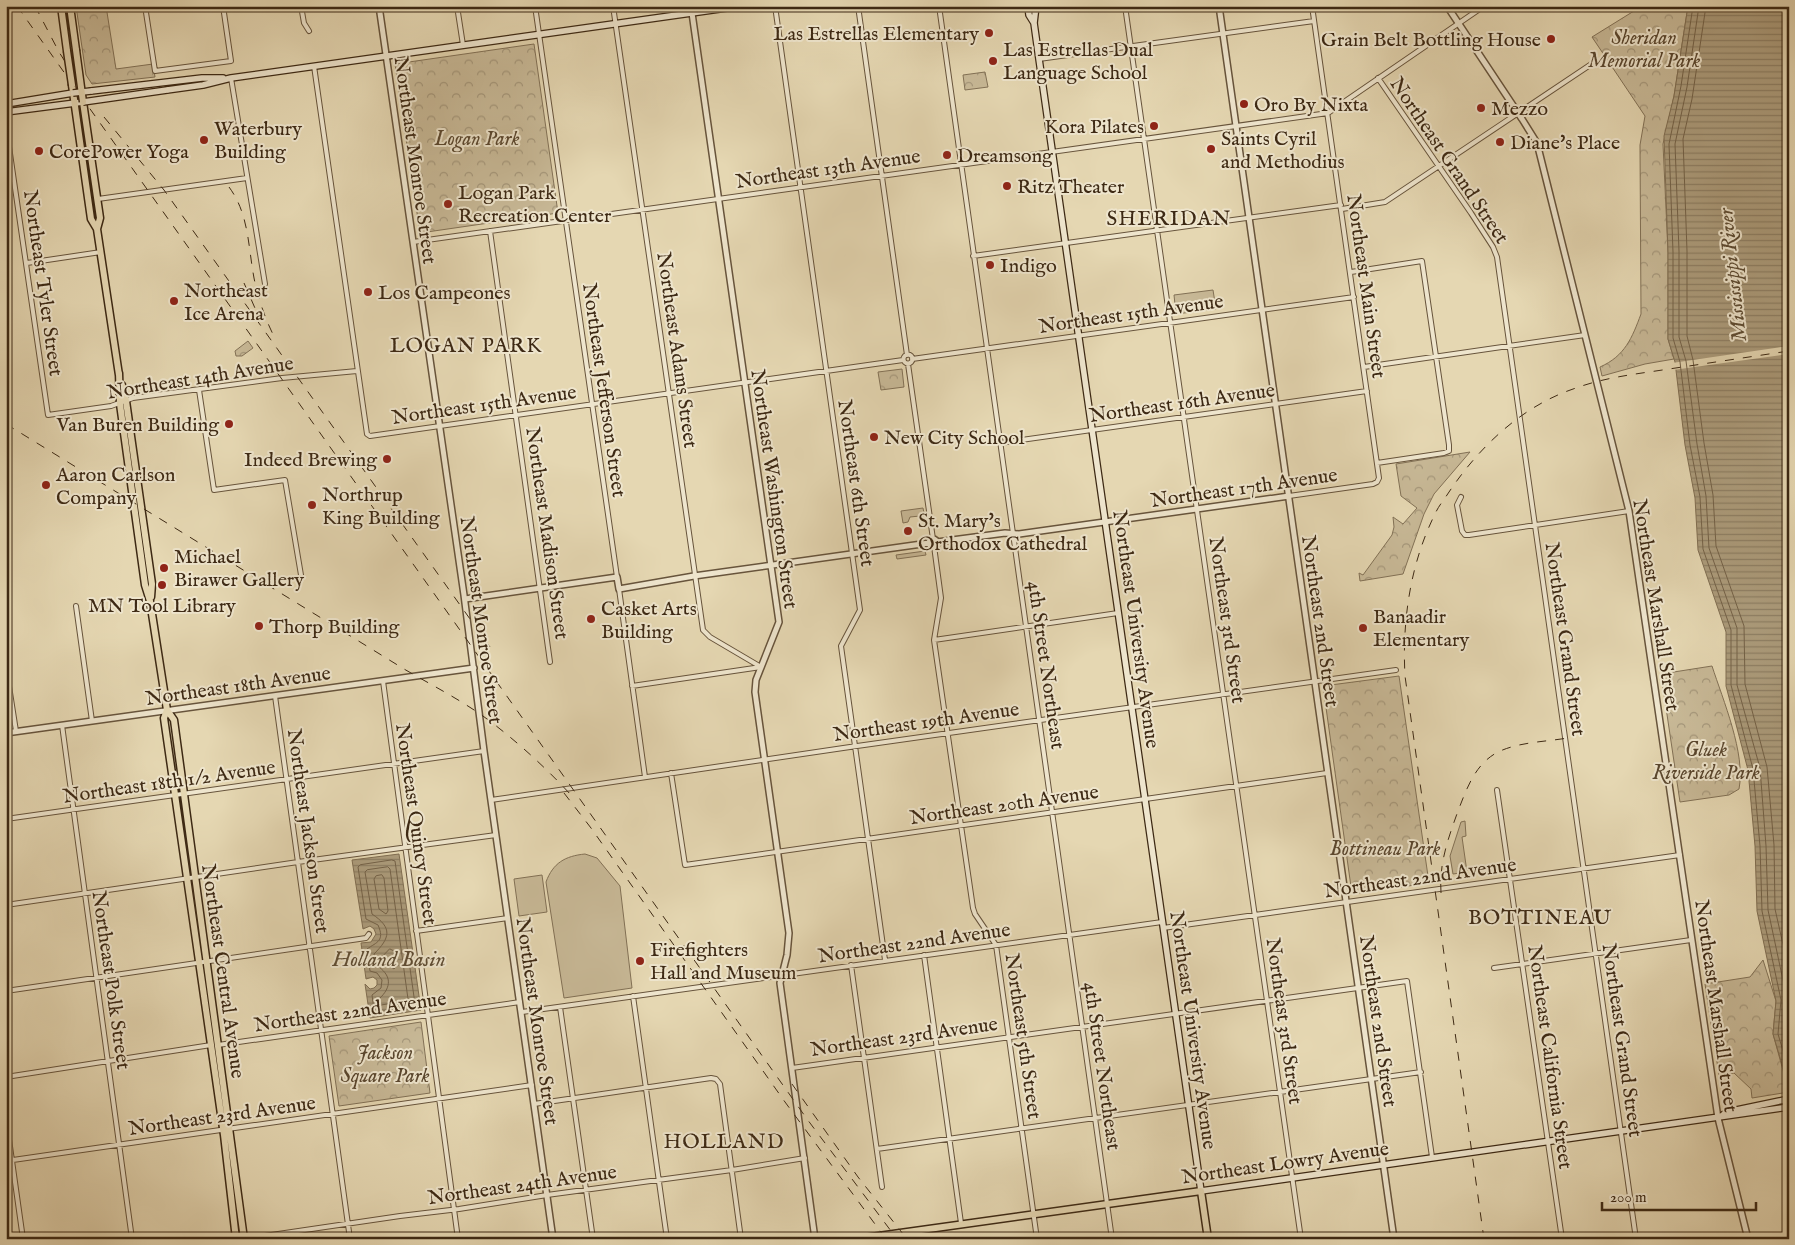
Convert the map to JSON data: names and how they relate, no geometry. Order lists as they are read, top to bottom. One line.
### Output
{"streets":{"main road":["Northeast University Avenue","Northeast Central Avenue","Northeast Lowry Avenue"],"street":["Northeast Monroe Street","Northeast Grand Street","Northeast 13th Avenue","Northeast Tyler Street","Northeast Main Street","Northeast 15th Avenue","Northeast Adams Street","Northeast 14th Avenue","Northeast Jefferson Street","Northeast 16th Avenue","Northeast 6th Street","Northeast 17th Avenue","Northeast Washington Street","Northeast Madison Street","Northeast Marshall Street","Northeast 3rd Street","Northeast 2nd Street","4th Street Northeast","Northeast 18th Avenue","Northeast 19th Avenue","Northeast 18th 1/2 Avenue","Northeast 20th Avenue","Northeast Quincy Street","Northeast Jackson Street","Northeast 22nd Avenue","Northeast Polk Street","Northeast 23rd Avenue","Northeast 5th Street","Northeast California Street","Northeast 24th Avenue"]},"crossings":[["Northeast Monroe Street","Northeast 13th Avenue"],["Northeast Monroe Street","Northeast 15th Avenue"],["Northeast Monroe Street","Northeast 18th Avenue"],["Northeast Monroe Street","Northeast 19th Avenue"],["Northeast Monroe Street","Northeast 18th 1/2 Avenue"],["Northeast Monroe Street","Northeast 22nd Avenue"],["Northeast Monroe Street","Northeast 23rd Avenue"],["Northeast Monroe Street","Northeast 24th Avenue"],["Northeast Grand Street","Northeast 13th Avenue"],["Northeast Grand Street","Northeast 22nd Avenue"],["Northeast Grand Street","Northeast Lowry Avenue"],["Northeast 13th Avenue","Northeast Main Street"],["Northeast 13th Avenue","Northeast Adams Street"],["Northeast 13th Avenue","Northeast Jefferson Street"],["Northeast 13th Avenue","Northeast 6th Street"],["Northeast 13th Avenue","Northeast Washington Street"],["Northeast 13th Avenue","Northeast Madison Street"],["Northeast 13th Avenue","Northeast Marshall Street"],["Northeast 13th Avenue","Northeast 3rd Street"],["Northeast 13th Avenue","Northeast 2nd Street"],["Northeast 13th Avenue","Northeast University Avenue"],["Northeast 13th Avenue","4th Street Northeast"],["Northeast Tyler Street","Northeast 14th Avenue"],["Northeast Main Street","Northeast 15th Avenue"],["Northeast Main Street","Northeast 16th Avenue"],["Northeast Main Street","Northeast 17th Avenue"],["Northeast 15th Avenue","Northeast Adams Street"],["Northeast 15th Avenue","Northeast 14th Avenue"],["Northeast 15th Avenue","Northeast Jefferson Street"],["Northeast 15th Avenue","Northeast 6th Street"],["Northeast 15th Avenue","Northeast Washington Street"],["Northeast 15th Avenue","Northeast Madison Street"],["Northeast 15th Avenue","Northeast 3rd Street"],["Northeast 15th Avenue","Northeast 2nd Street"],["Northeast 15th Avenue","Northeast University Avenue"],["Northeast 15th Avenue","4th Street Northeast"],["Northeast 15th Avenue","Northeast 5th Street"],["Northeast Adams Street","Northeast 17th Avenue"],["Northeast Adams Street","Northeast Washington Street"],["Northeast 14th Avenue","Northeast Central Avenue"],["Northeast Jefferson Street","Northeast 17th Avenue"],["Northeast Jefferson Street","Northeast 19th Avenue"],["Northeast 16th Avenue","Northeast 3rd Street"],["Northeast 16th Avenue","Northeast 2nd Street"],["Northeast 16th Avenue","Northeast University Avenue"],["Northeast 16th Avenue","4th Street Northeast"],["Northeast 6th Street","Northeast 17th Avenue"],["Northeast 6th Street","Northeast 19th Avenue"],["Northeast 6th Street","Northeast 20th Avenue"],["Northeast 6th Street","Northeast 22nd Avenue"],["Northeast 17th Avenue","Northeast Washington Street"],["Northeast 17th Avenue","Northeast 3rd Street"],["Northeast 17th Avenue","Northeast 2nd Street"],["Northeast 17th Avenue","Northeast University Avenue"],["Northeast 17th Avenue","4th Street Northeast"],["Northeast 17th Avenue","Northeast 5th Street"],["Northeast Washington Street","Northeast 19th Avenue"],["Northeast Washington Street","Northeast 20th Avenue"],["Northeast Washington Street","Northeast 22nd Avenue"],["Northeast Washington Street","Northeast 23rd Avenue"],["Northeast Washington Street","Northeast 24th Avenue"],["Northeast Marshall Street","Northeast 22nd Avenue"],["Northeast Marshall Street","Northeast Lowry Avenue"],["Northeast 3rd Street","Northeast 19th Avenue"],["Northeast 3rd Street","Northeast 20th Avenue"],["Northeast 3rd Street","Northeast 22nd Avenue"],["Northeast 3rd Street","Northeast 23rd Avenue"],["Northeast 3rd Street","Northeast Lowry Avenue"],["Northeast 2nd Street","Northeast 19th Avenue"],["Northeast 2nd Street","Northeast 20th Avenue"],["Northeast 2nd Street","Northeast 22nd Avenue"],["Northeast 2nd Street","Northeast 23rd Avenue"],["Northeast 2nd Street","Northeast Lowry Avenue"],["Northeast University Avenue","Northeast 19th Avenue"],["Northeast University Avenue","Northeast 20th Avenue"],["Northeast University Avenue","Northeast 22nd Avenue"],["Northeast University Avenue","Northeast 23rd Avenue"],["Northeast University Avenue","Northeast Lowry Avenue"],["4th Street Northeast","Northeast 19th Avenue"],["4th Street Northeast","Northeast 20th Avenue"],["4th Street Northeast","Northeast 22nd Avenue"],["4th Street Northeast","Northeast 23rd Avenue"],["4th Street Northeast","Northeast Lowry Avenue"],["Northeast 18th Avenue","Northeast Quincy Street"],["Northeast 18th Avenue","Northeast Jackson Street"],["Northeast 18th Avenue","Northeast Central Avenue"],["Northeast 18th Avenue","Northeast Polk Street"],["Northeast 19th Avenue","Northeast 20th Avenue"],["Northeast 19th Avenue","Northeast 5th Street"],["Northeast 18th 1/2 Avenue","Northeast Quincy Street"],["Northeast 18th 1/2 Avenue","Northeast Jackson Street"],["Northeast 18th 1/2 Avenue","Northeast Central Avenue"],["Northeast 18th 1/2 Avenue","Northeast Polk Street"],["Northeast 20th Avenue","Northeast 5th Street"],["Northeast Quincy Street","Northeast 22nd Avenue"],["Northeast Quincy Street","Northeast 23rd Avenue"],["Northeast Quincy Street","Northeast 24th Avenue"],["Northeast Jackson Street","Northeast 22nd Avenue"],["Northeast Jackson Street","Northeast 23rd Avenue"],["Northeast Jackson Street","Northeast 24th Avenue"],["Northeast 22nd Avenue","Northeast Central Avenue"],["Northeast 22nd Avenue","Northeast Polk Street"],["Northeast 22nd Avenue","Northeast 5th Street"],["Northeast 22nd Avenue","Northeast California Street"],["Northeast Central Avenue","Northeast 23rd Avenue"],["Northeast Central Avenue","Northeast 24th Avenue"],["Northeast Polk Street","Northeast 23rd Avenue"],["Northeast 23rd Avenue","Northeast 5th Street"],["Northeast 5th Street","Northeast Lowry Avenue"],["Northeast California Street","Northeast Lowry Avenue"]],"districts":["SHERIDAN","LOGAN PARK","BOTTINEAU","HOLLAND"],"water":["Mississippi River","Holland Basin"],"parks":["Sheridan Memorial Park","Logan Park","Gluek Riverside Park","Bottineau Park","Jackson Square Park"],"places":["Las Estrellas Elementary","Grain Belt Bottling House","Las Estrellas Dual Language School","Oro By Nixta","Mezzo","Kora Pilates","Waterbury Building","Diane's Place","Saints Cyril and Methodius","CorePower Yoga","Dreamsong","Ritz Theater","Logan Park Recreation Center","Indigo","Los Campeones","Northeast Ice Arena","Van Buren Building","New City School","Indeed Brewing","Aaron Carlson Company","Northrup King Building","St. Mary's Orthodox Cathedral","Michael Birawer Gallery","MN Tool Library","Casket Arts Building","Thorp Building","Banaadir Elementary","Firefighters Hall and Museum"],"scale_bar":"200 m"}
